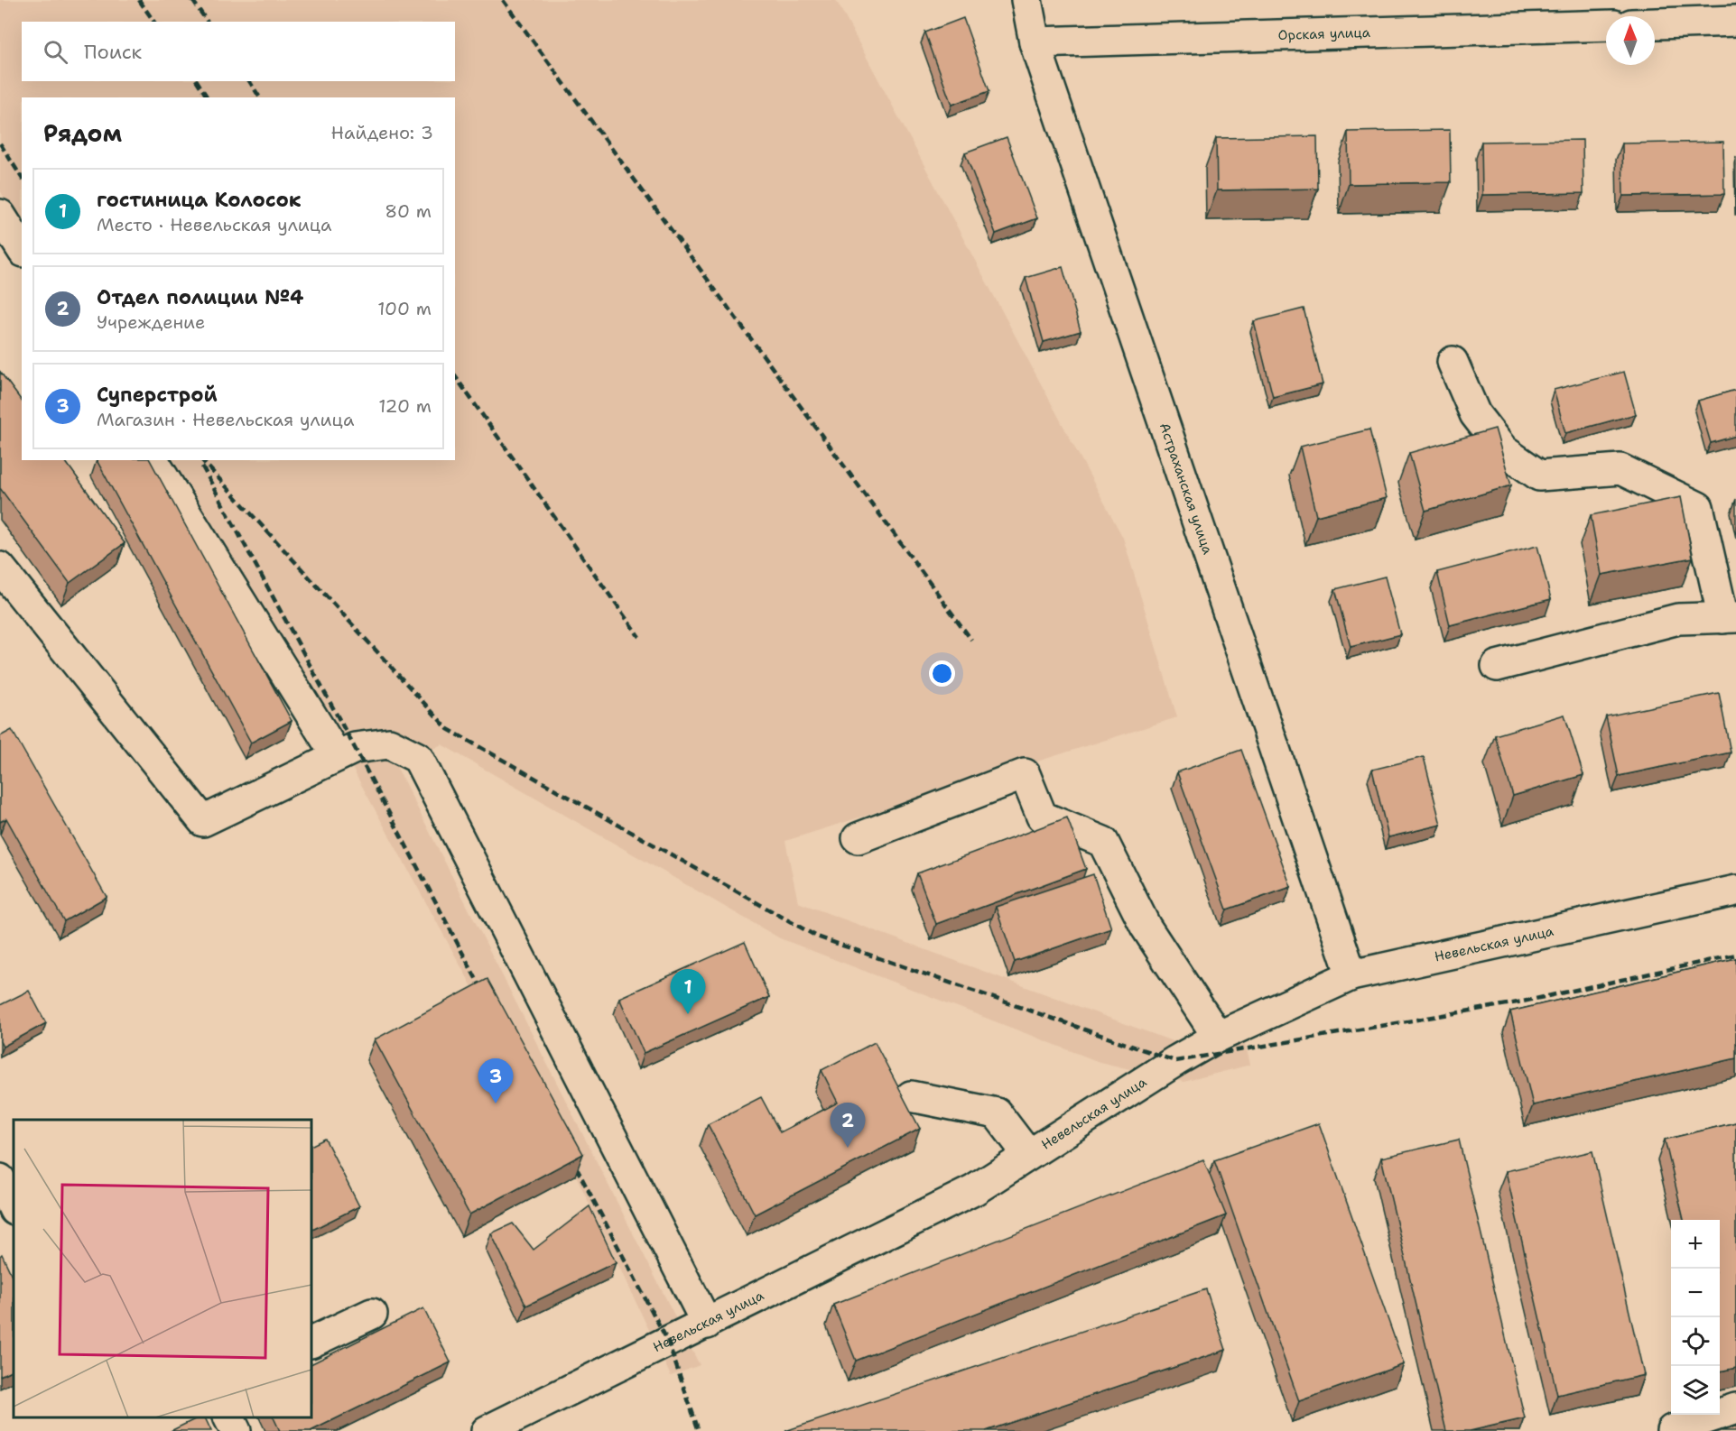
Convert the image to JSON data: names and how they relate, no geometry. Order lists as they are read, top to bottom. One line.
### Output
{"streets":{"street":["Орская улица","Астраханская улица","Невельская улица"]},"crossings":[["Орская улица","Астраханская улица"],["Астраханская улица","Невельская улица"]],"north":"top","page":{"search":"Поиск","heading":["Рядом","Найдено: 3"],"list":[{"mark":"1","name":"гостиница Колосок","note":"Место · Невельская улица","value":"80 m"},{"mark":"2","name":"Отдел полиции №4","note":"Учреждение","value":"100 m"},{"mark":"3","name":"Суперстрой","note":"Магазин · Невельская улица","value":"120 m"}],"pins":["1","3","2"],"map_buttons":["+","−"]}}
